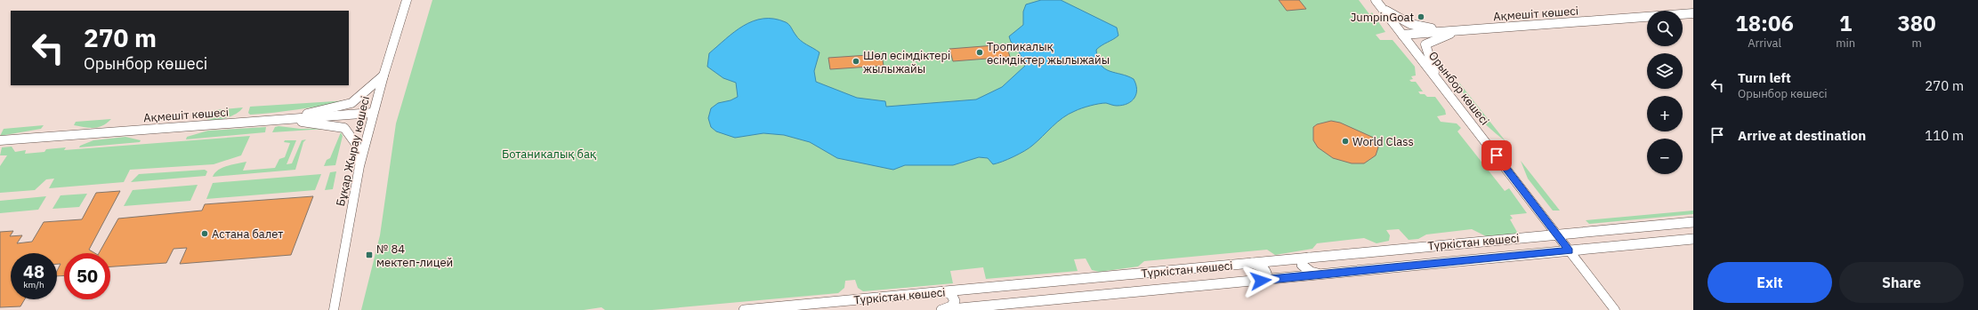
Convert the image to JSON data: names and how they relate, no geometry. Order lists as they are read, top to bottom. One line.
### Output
{"streets":{"main road":["Түркістан көшесі"],"street":["Ақмешіт көшесі","Орынбор көшесі","Бұқар Жырау көшесі"]},"crossings":[["Ақмешіт көшесі","Орынбор көшесі"],["Ақмешіт көшесі","Бұқар Жырау көшесі"],["Орынбор көшесі","Түркістан көшесі"]],"parks":["Ботаникалық бақ"],"places":{"other":["JumpinGoat","Тропикалық өсімдіктер жылыжайы","Шөл өсімдіктері жылыжайы","World Class","Астана балет"],"transit":["№ 84 мектеп-лицей"]},"page":{"eta":["18:06","Arrival","1","min","380","m"],"map_buttons":["+","−"],"turn":["270 m","Орынбор көшесі"],"list":[{"name":"Turn left","note":"Орынбор көшесі","value":"270 m"},{"name":"Arrive at destination","value":"110 m"}],"speed":"48 km/h","limit":"50","buttons":["Exit","Share"]}}
